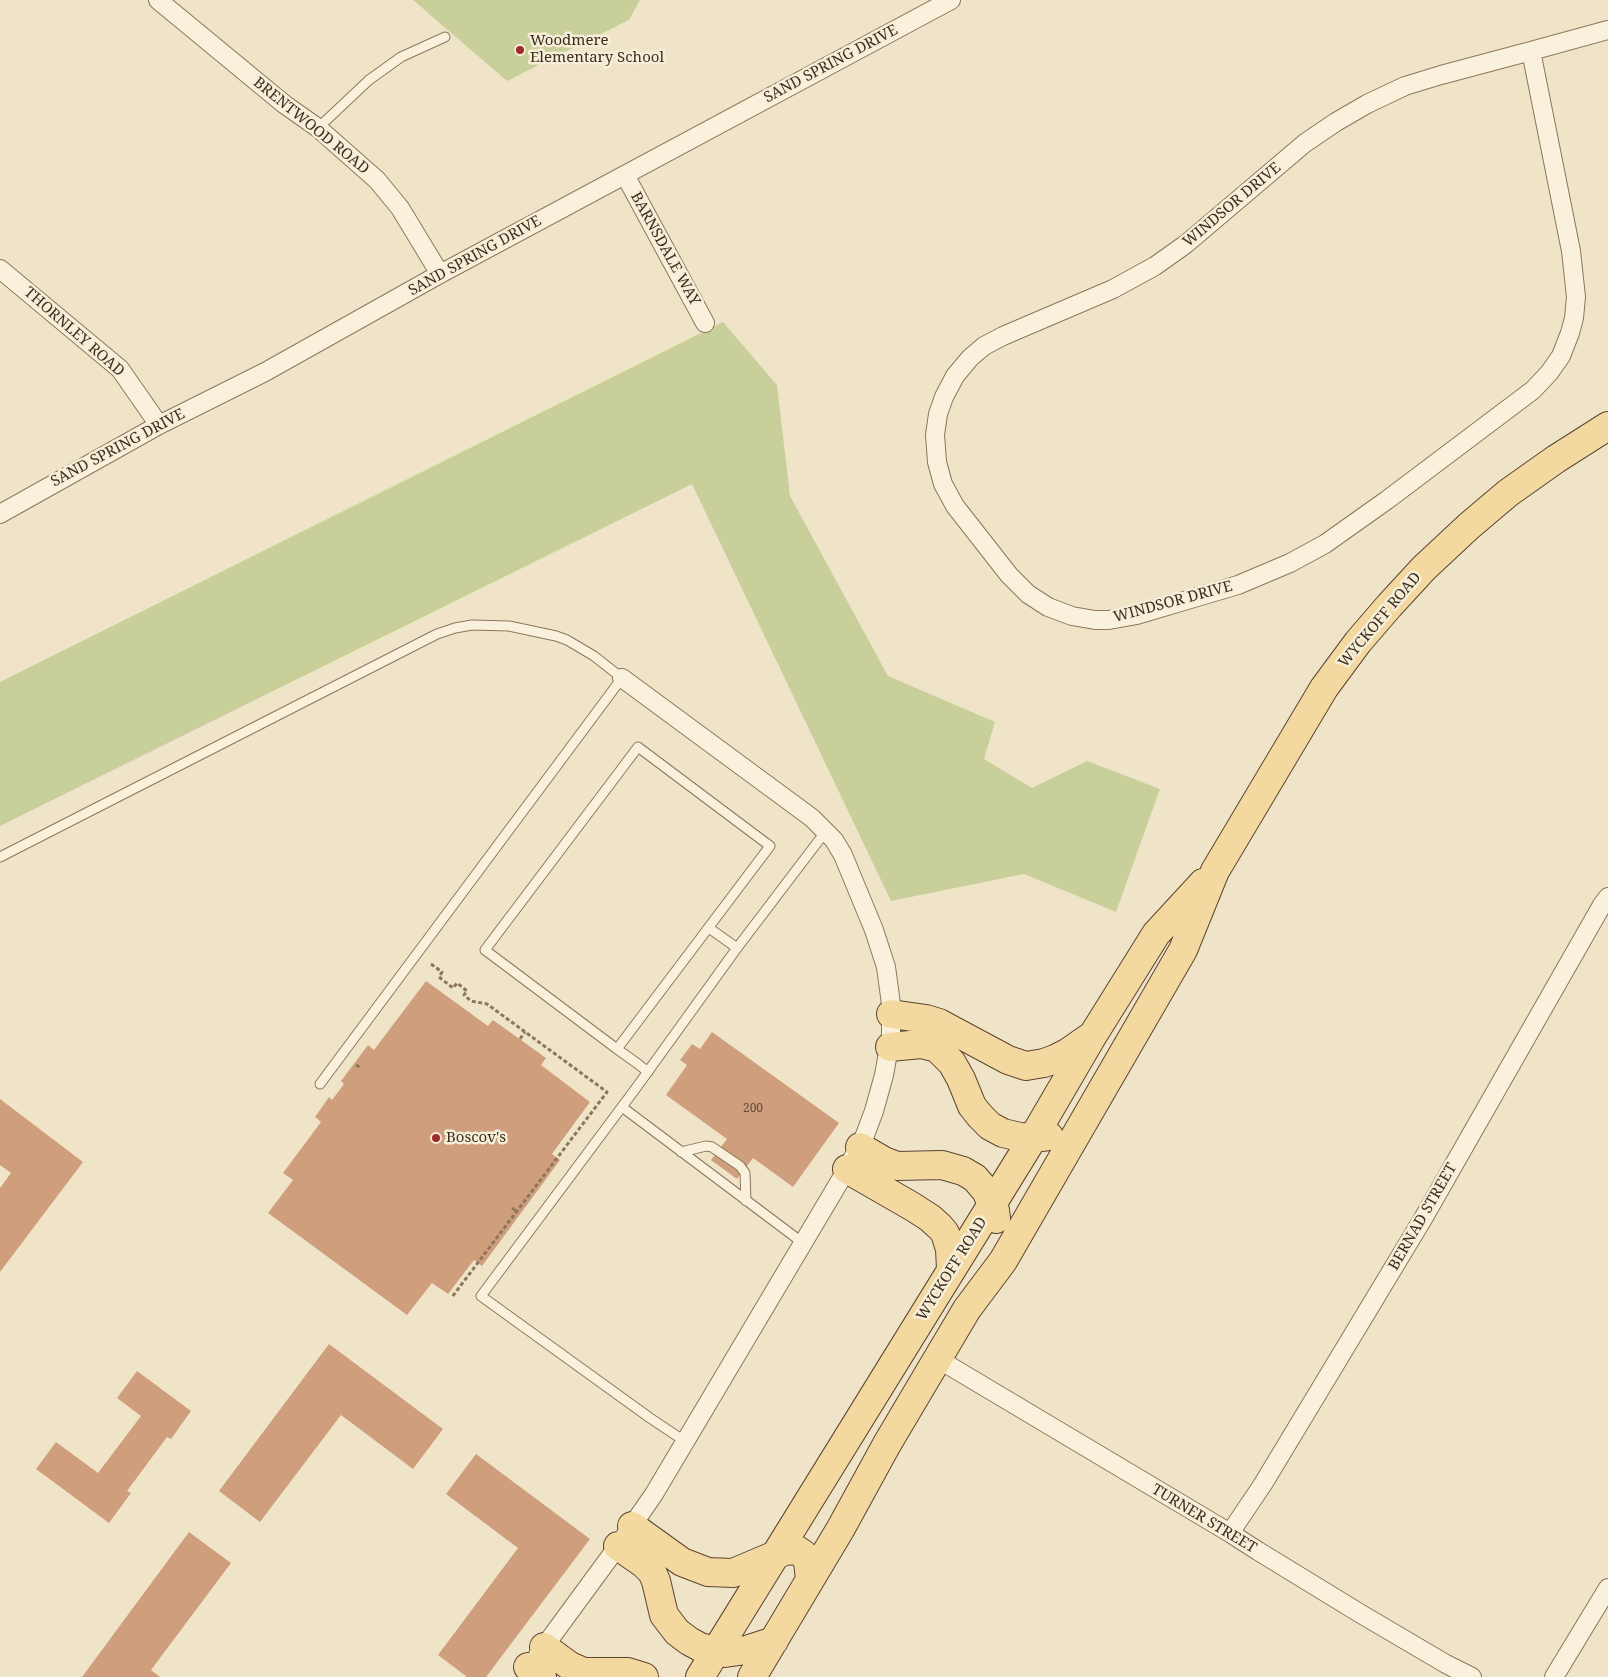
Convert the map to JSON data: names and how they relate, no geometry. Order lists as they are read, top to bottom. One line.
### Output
{"streets":{"main road":["WYCKOFF ROAD"],"street":["SAND SPRING DRIVE","BRENTWOOD ROAD","WINDSOR DRIVE","BARNSDALE WAY","THORNLEY ROAD","BERNAD STREET","TURNER STREET"]},"crossings":[["SAND SPRING DRIVE","BRENTWOOD ROAD"],["SAND SPRING DRIVE","BARNSDALE WAY"],["SAND SPRING DRIVE","THORNLEY ROAD"],["WYCKOFF ROAD","TURNER STREET"],["BERNAD STREET","TURNER STREET"]],"places":["Woodmere Elementary School","Boscov's"],"house_numbers":["200"]}
